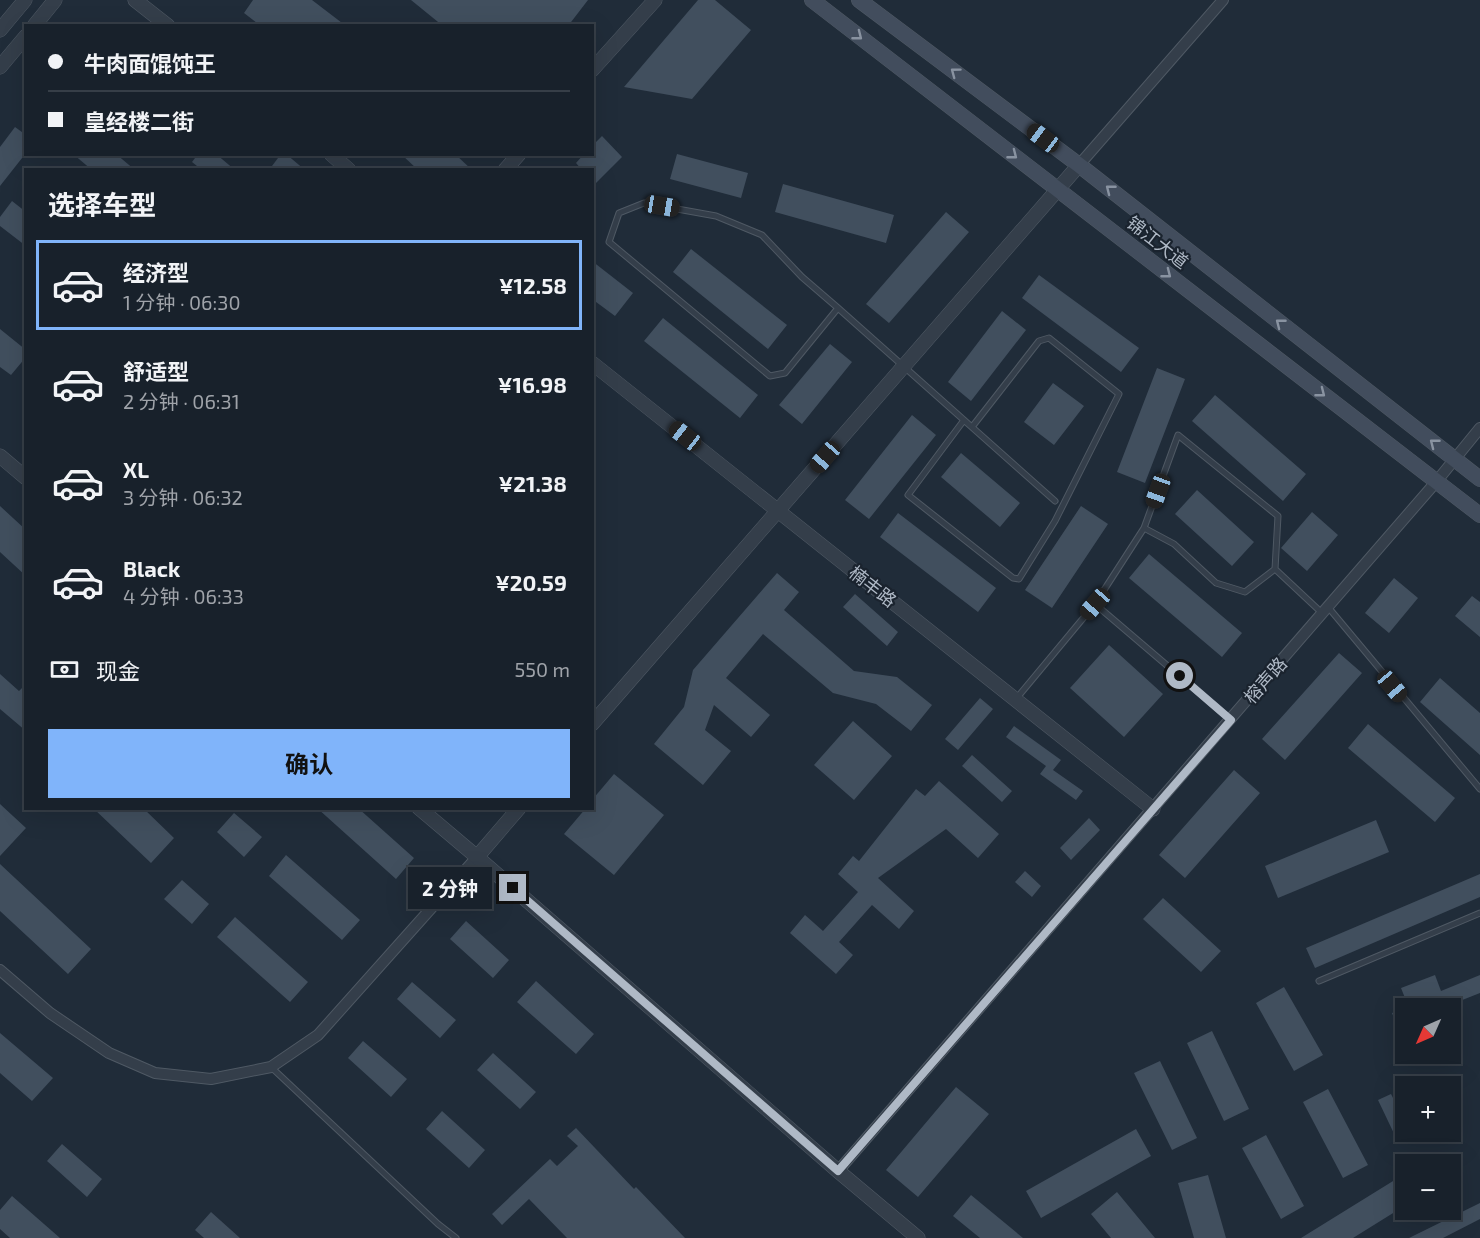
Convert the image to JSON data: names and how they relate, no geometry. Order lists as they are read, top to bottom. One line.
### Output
{"streets":{"main road":["锦江大道"],"street":["楠丰路","榕声路"]},"crossings":[["锦江大道","榕声路"],["楠丰路","榕声路"]],"north":"bottom left","page":{"banner":["牛肉面馄饨王","皇经楼二街"],"heading":"选择车型","list":[{"name":"经济型","note":"1 分钟 · 06:30","value":"¥12.58"},{"name":"舒适型","note":"2 分钟 · 06:31","value":"¥16.98"},{"name":"XL","note":"3 分钟 · 06:32","value":"¥21.38"},{"name":"Black","note":"4 分钟 · 06:33","value":"¥20.59"}],"pay":["现金","550 m"],"buttons":"确认","bubble":"2 分钟","map_buttons":["+","−"]}}
